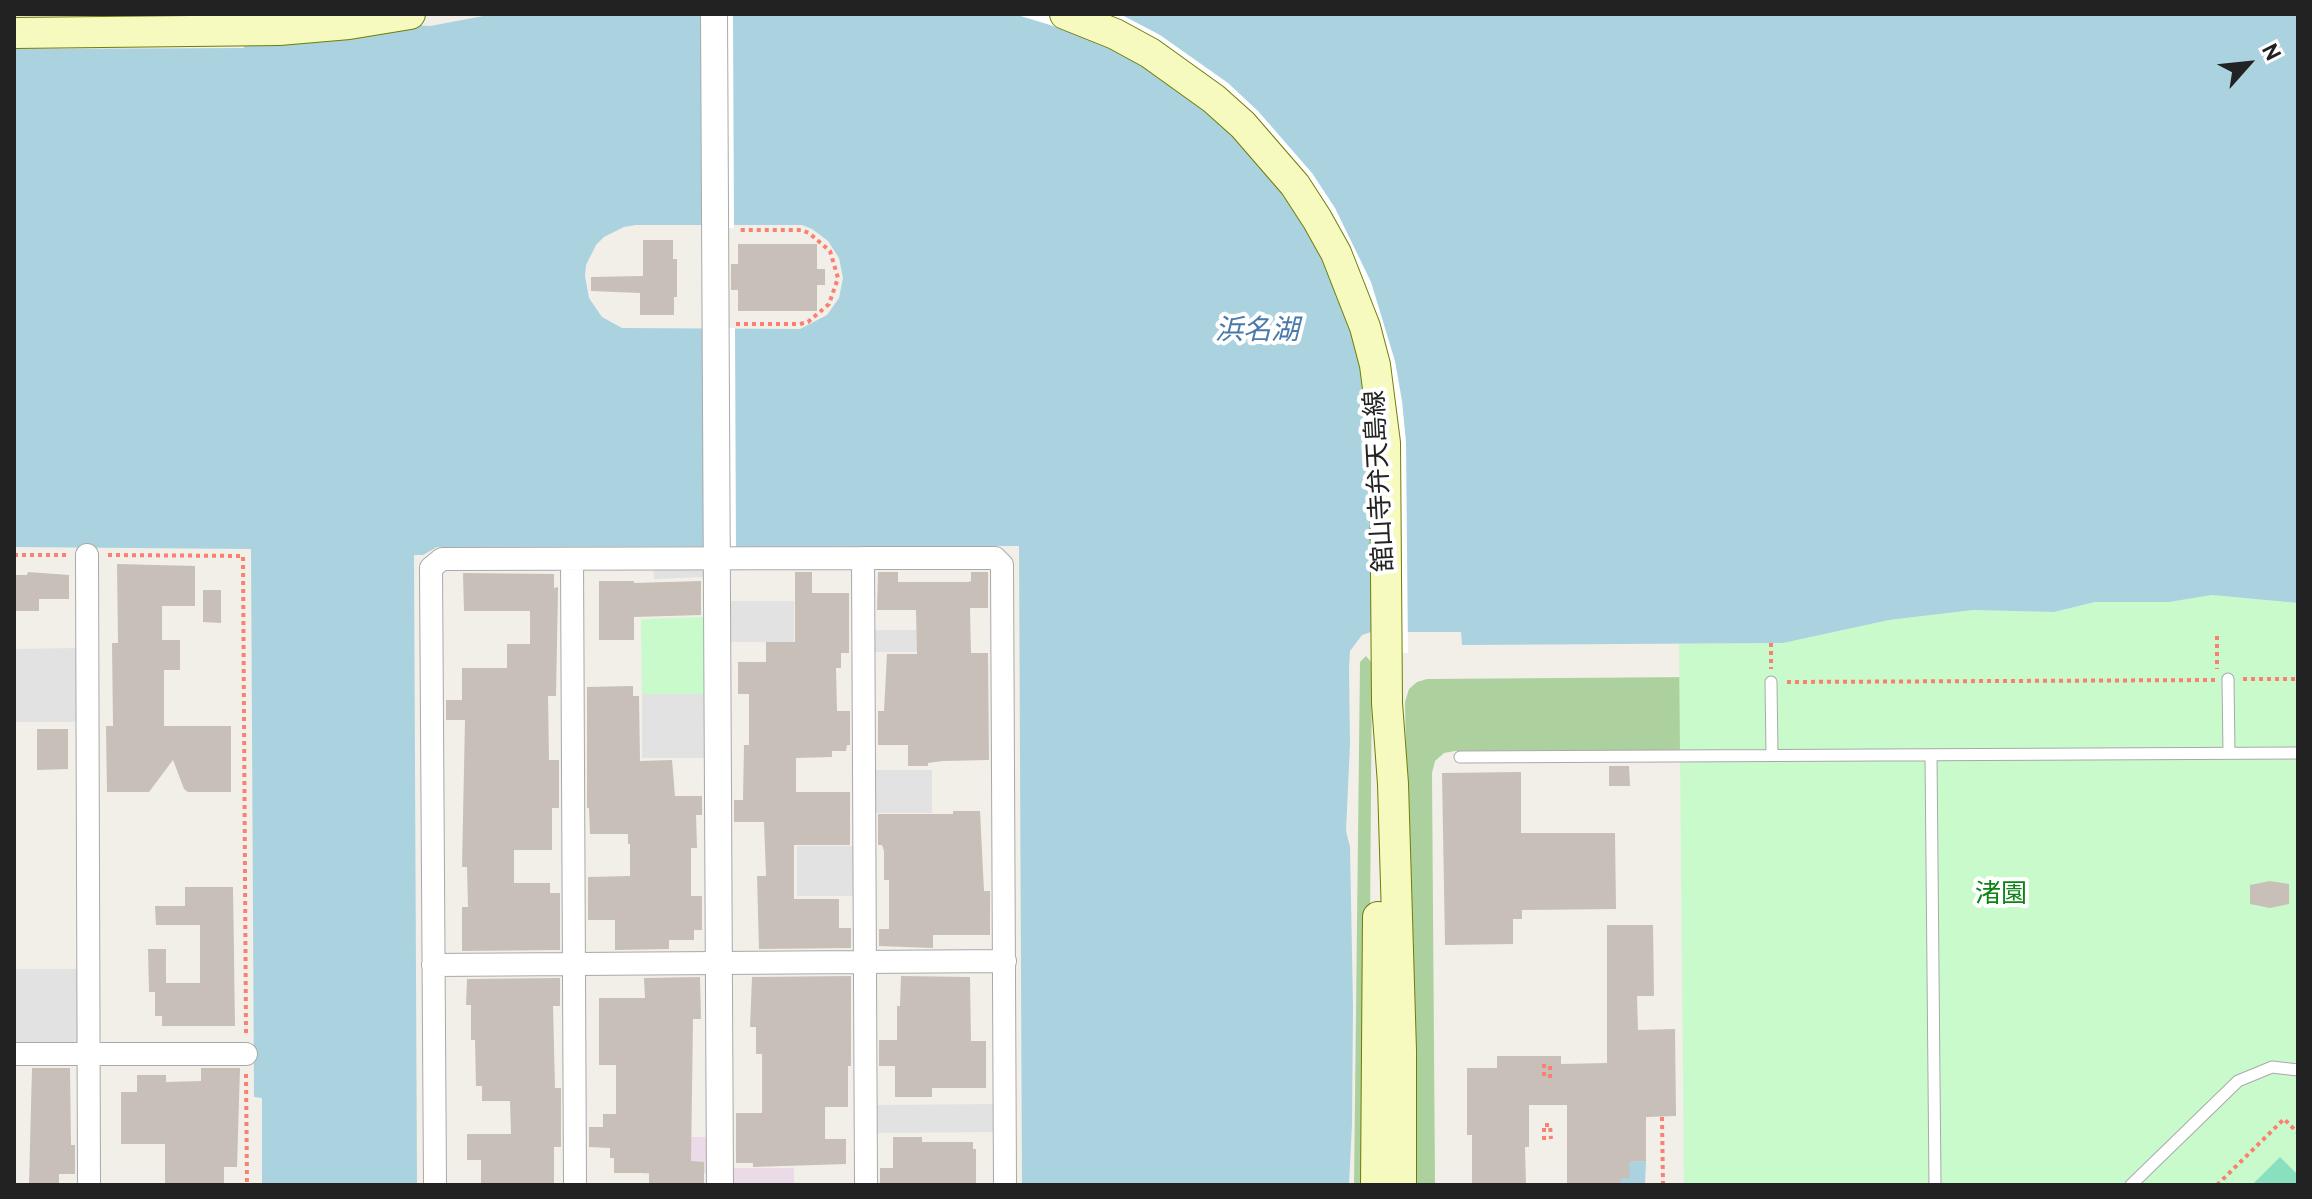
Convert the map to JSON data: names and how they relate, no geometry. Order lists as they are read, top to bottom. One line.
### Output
{"streets":{"main road":["舘山寺弁天島線"]},"water":["浜名湖"],"parks":["渚園"],"north":"top right"}
